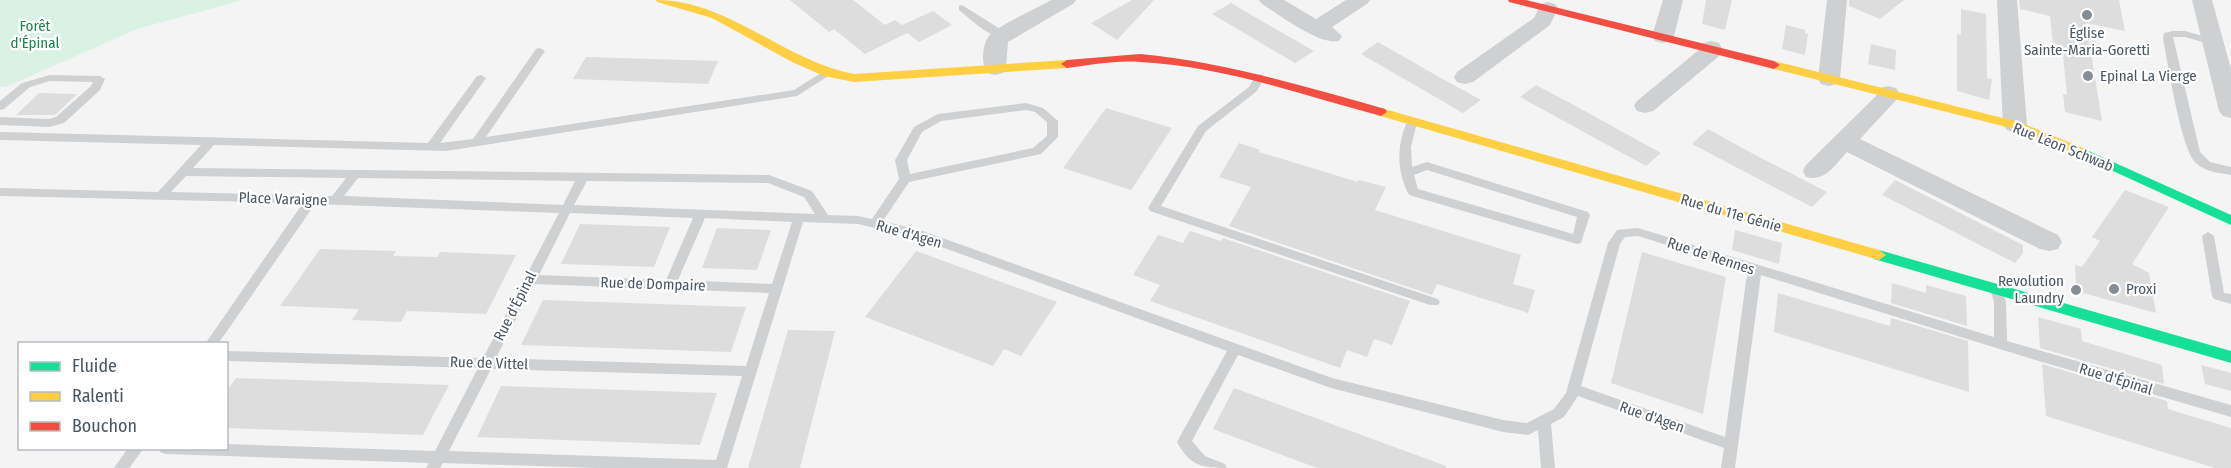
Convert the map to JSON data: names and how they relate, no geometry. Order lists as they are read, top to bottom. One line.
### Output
{"streets":{"street":["Rue Léon Schwab","Rue du 11e Génie"],"lane":["Place Varaigne","Rue d'Agen","Rue de Rennes","Rue de Dompaire","Rue d'Épinal","Rue de Vittel"]},"crossings":[["Place Varaigne","Rue d'Agen"],["Place Varaigne","Rue d'Épinal"],["Rue d'Agen","Rue de Rennes"],["Rue d'Agen","Rue d'Épinal"],["Rue de Rennes","Rue d'Épinal"],["Rue de Dompaire","Rue d'Épinal"],["Rue d'Épinal","Rue de Vittel"]],"parks":["Forêt d'Épinal"],"places":["Église Sainte-Maria-Goretti","Epinal La Vierge","Proxi","Revolution Laundry"],"legend":["Fluide","Ralenti","Bouchon"]}
